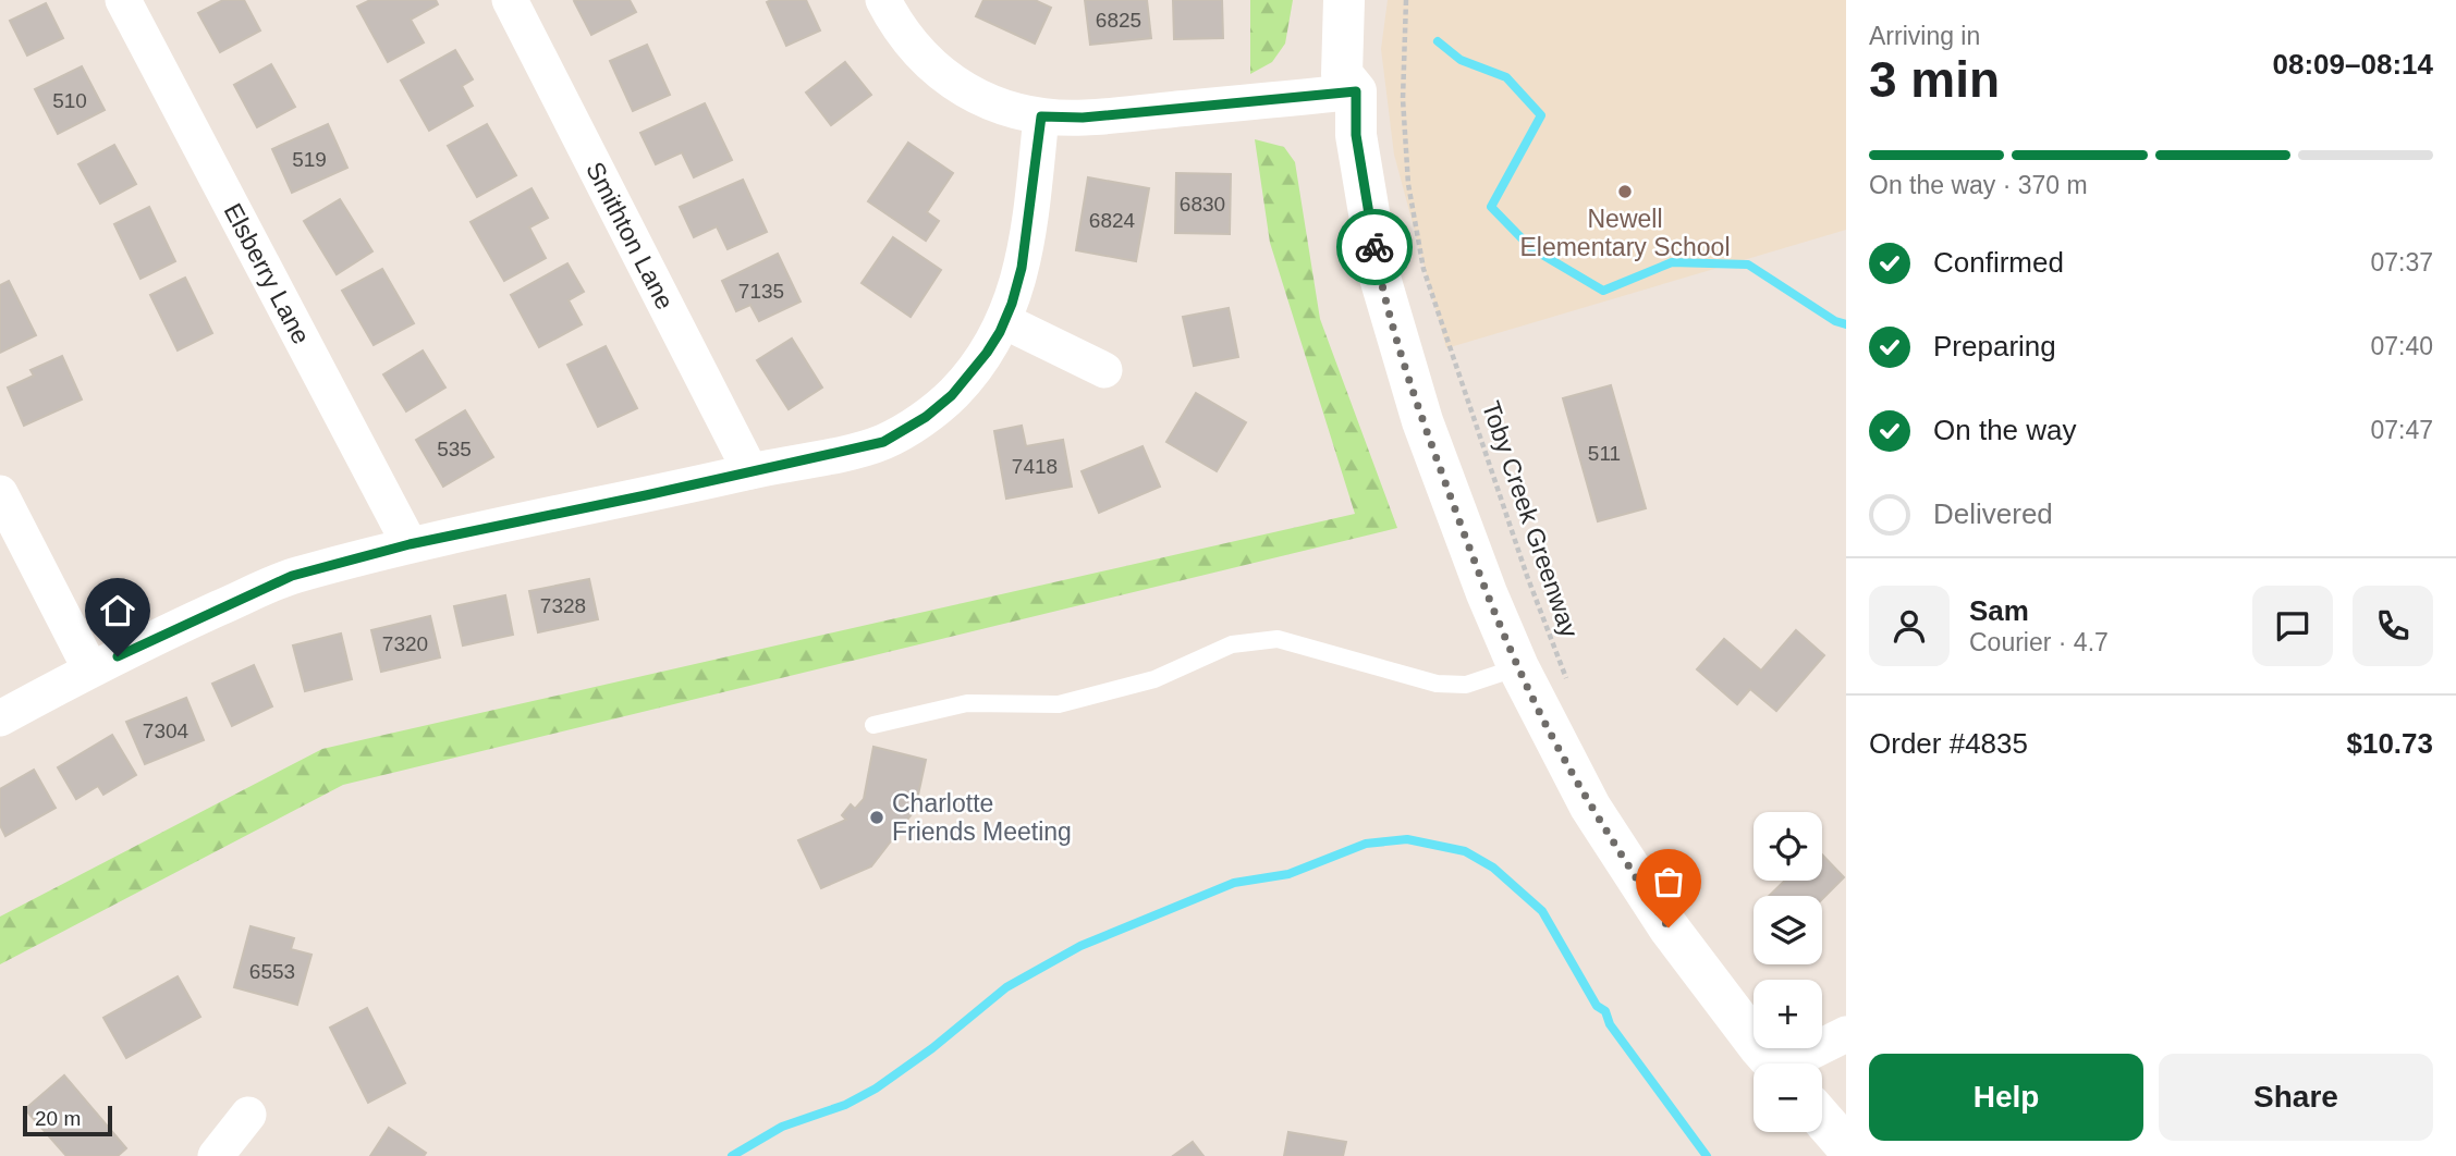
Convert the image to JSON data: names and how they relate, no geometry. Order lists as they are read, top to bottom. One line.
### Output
{"streets":{"street":["Smithton Lane","Elsberry Lane"],"path":["Toby Creek Greenway"]},"places":["Newell Elementary School","Charlotte Friends Meeting"],"house_numbers":["6825","510","519","6830","6824","7135","535","511","7418","7328","7320","7304","6553"],"scale_bar":"20 m","page":{"heading":["3 min","Arriving in","08:09–08:14"],"panel":["Sam","Courier · 4.7","Order #4835","$10.73"],"bar":"On the way · 370 m","list":[["Confirmed","07:37"],["Preparing","07:40"],["On the way","07:47"],"Delivered"],"map_buttons":["+","−"],"buttons":["Help","Share"],"scale":"20 m"}}
